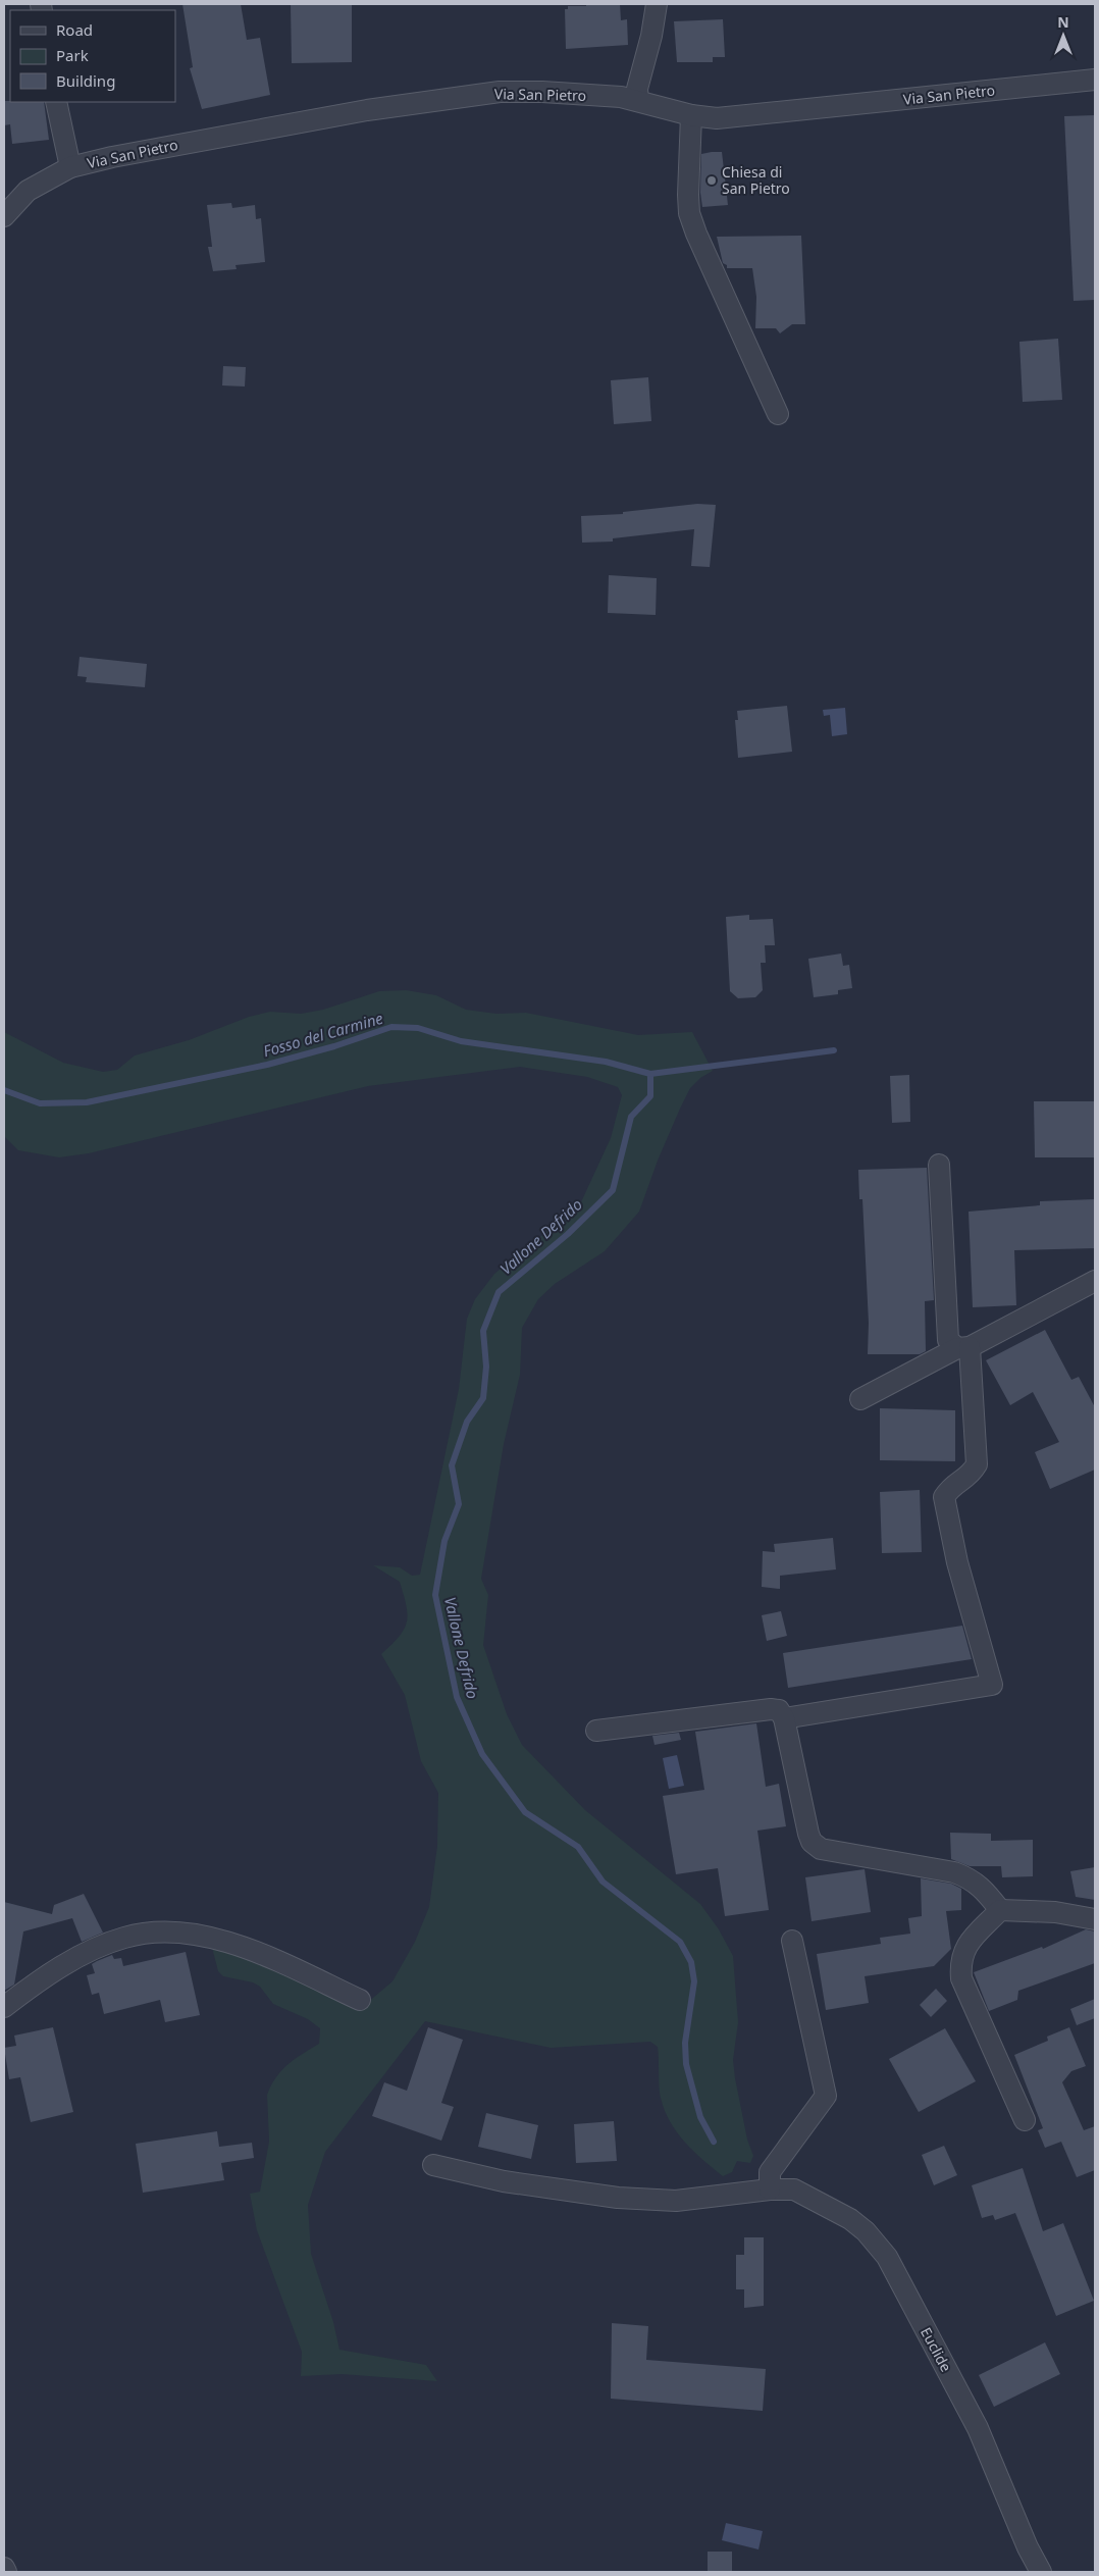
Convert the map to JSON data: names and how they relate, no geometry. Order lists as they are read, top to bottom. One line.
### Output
{"streets":{"street":["Via San Pietro","Euclide"]},"water":["Fosso del Carmine","Vallone Defrido"],"places":["Chiesa di San Pietro"],"legend":["Road","Park","Building"],"north":"top"}
